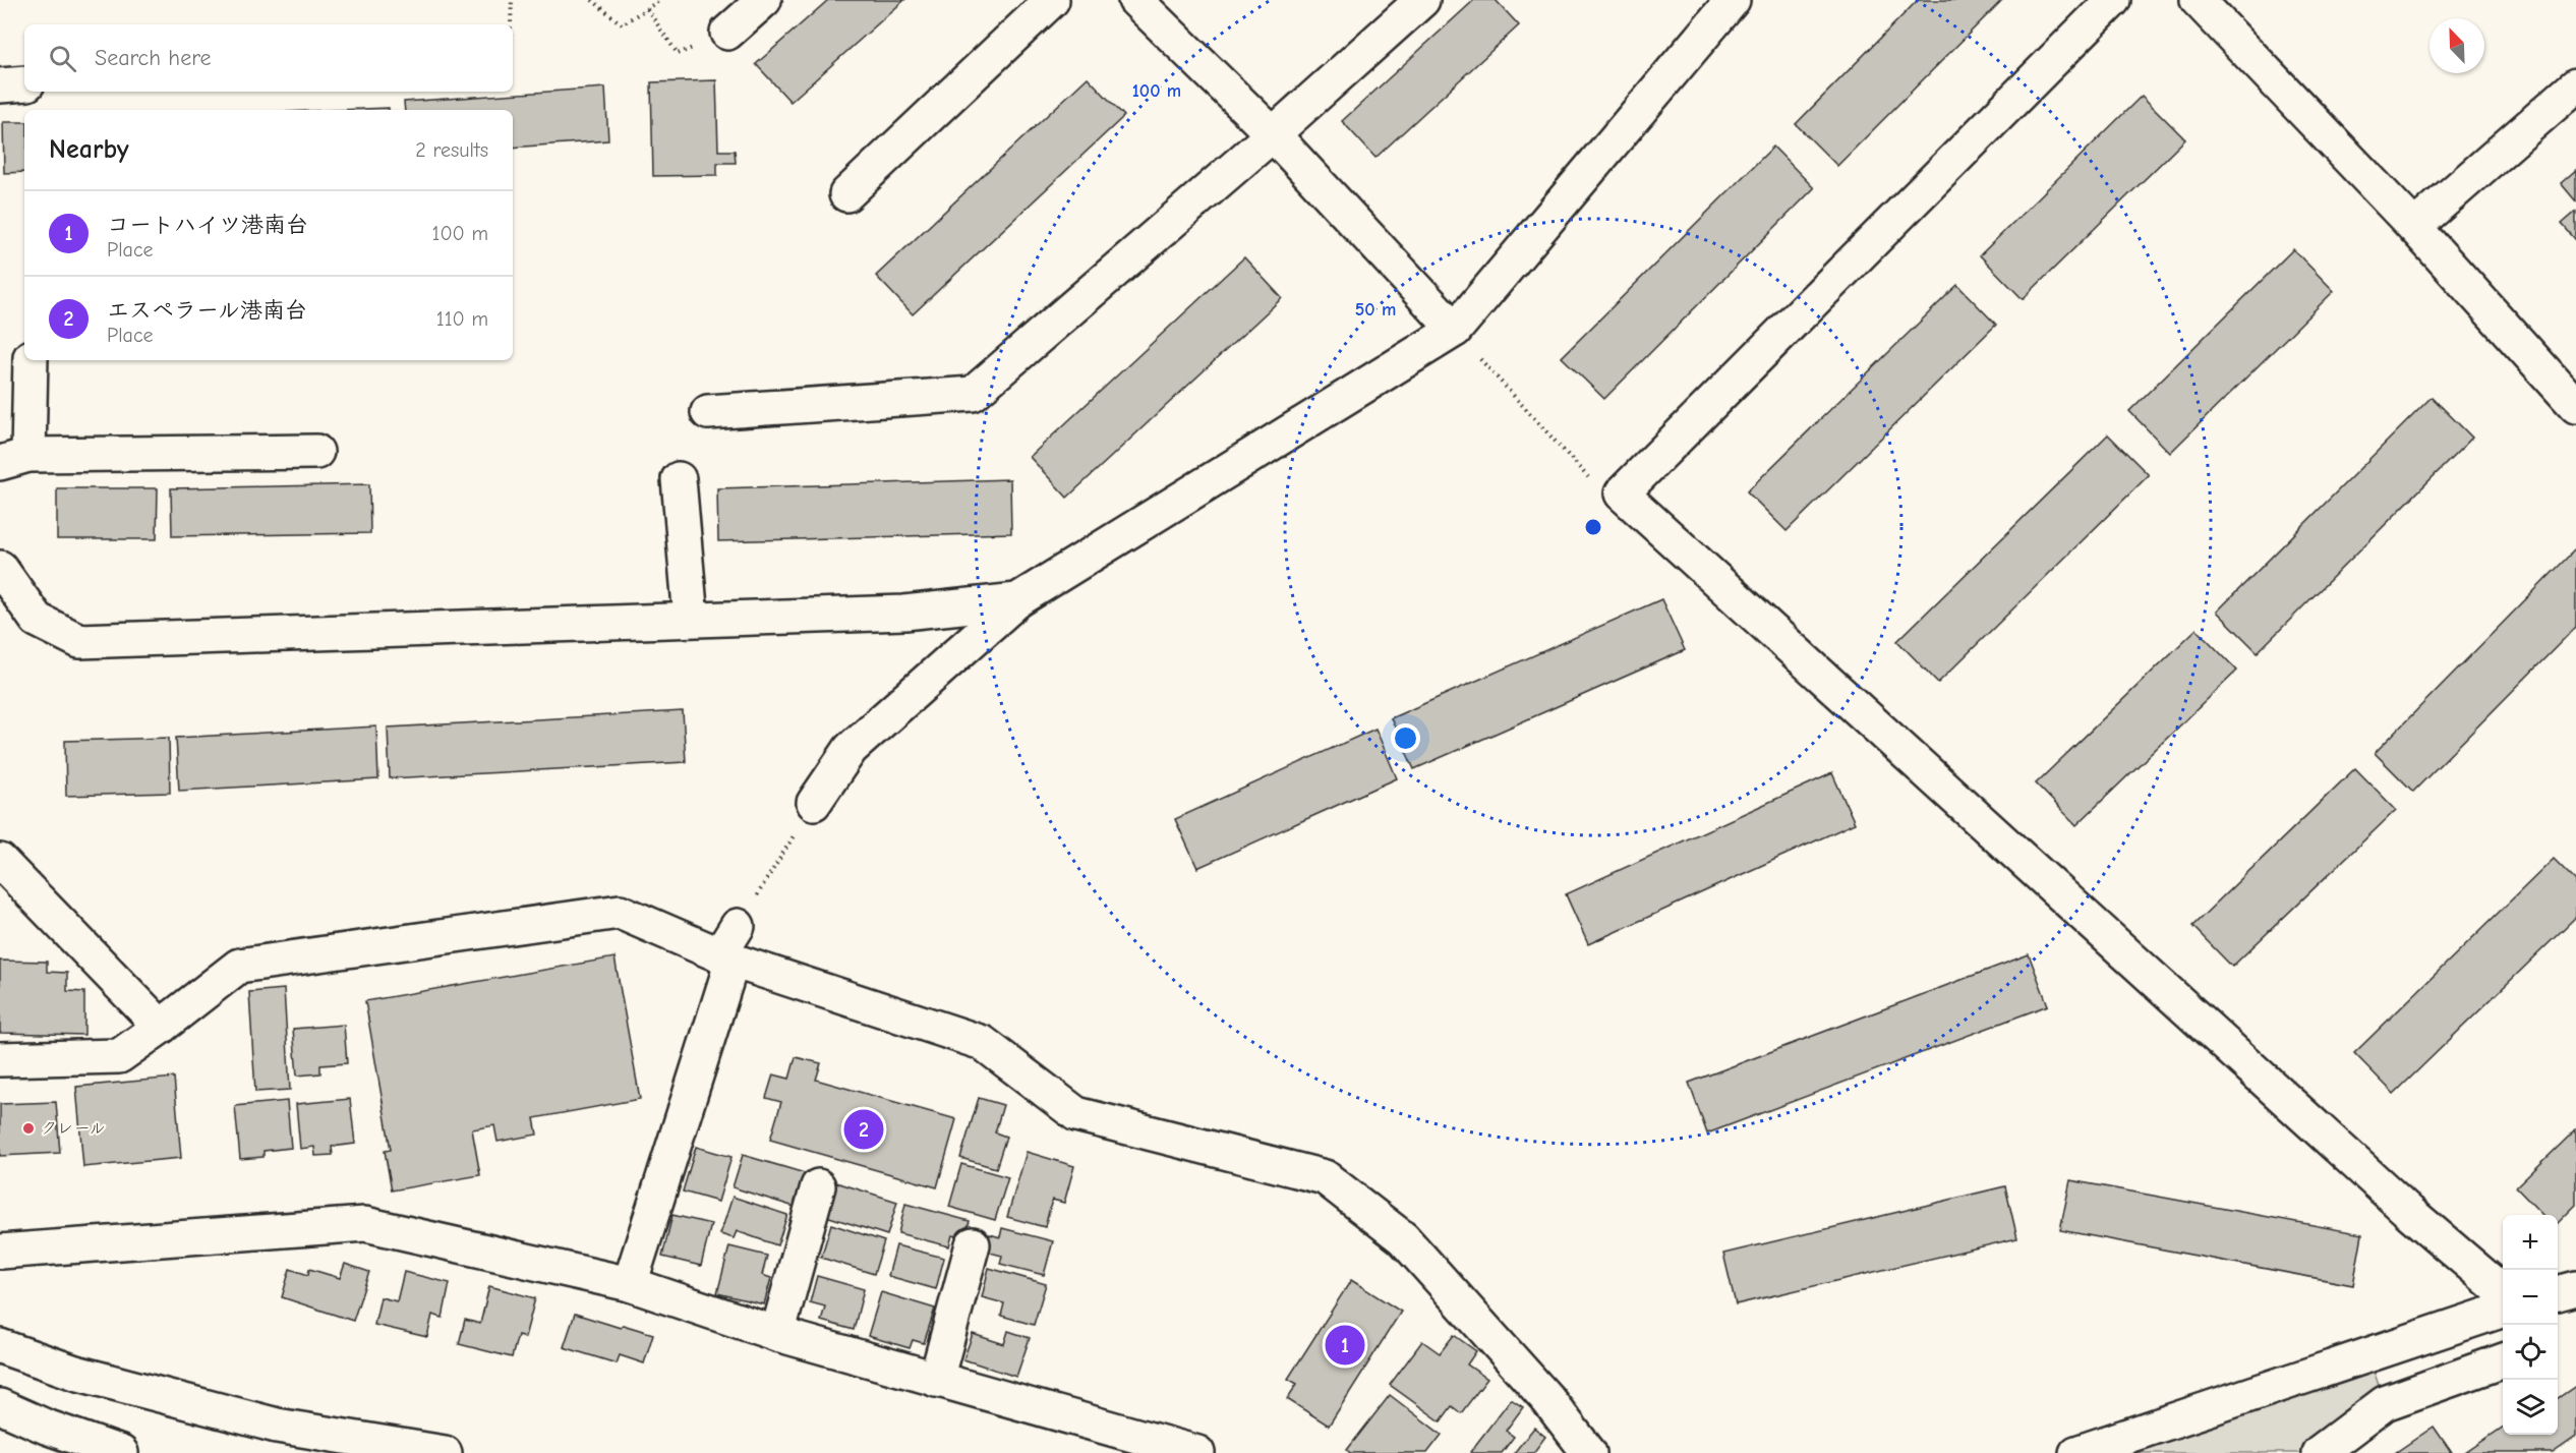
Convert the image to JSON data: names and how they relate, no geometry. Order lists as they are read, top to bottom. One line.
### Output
{"places":["クレール"],"north":"top left","page":{"search":"Search here","heading":["Nearby","2 results"],"list":[{"mark":"1","name":"コートハイツ港南台","note":"Place","value":"100 m"},{"mark":"2","name":"エスペラール港南台","note":"Place","value":"110 m"}],"pins":["2","1"],"map_buttons":["+","−"]},"rings":["100 m","50 m"]}
